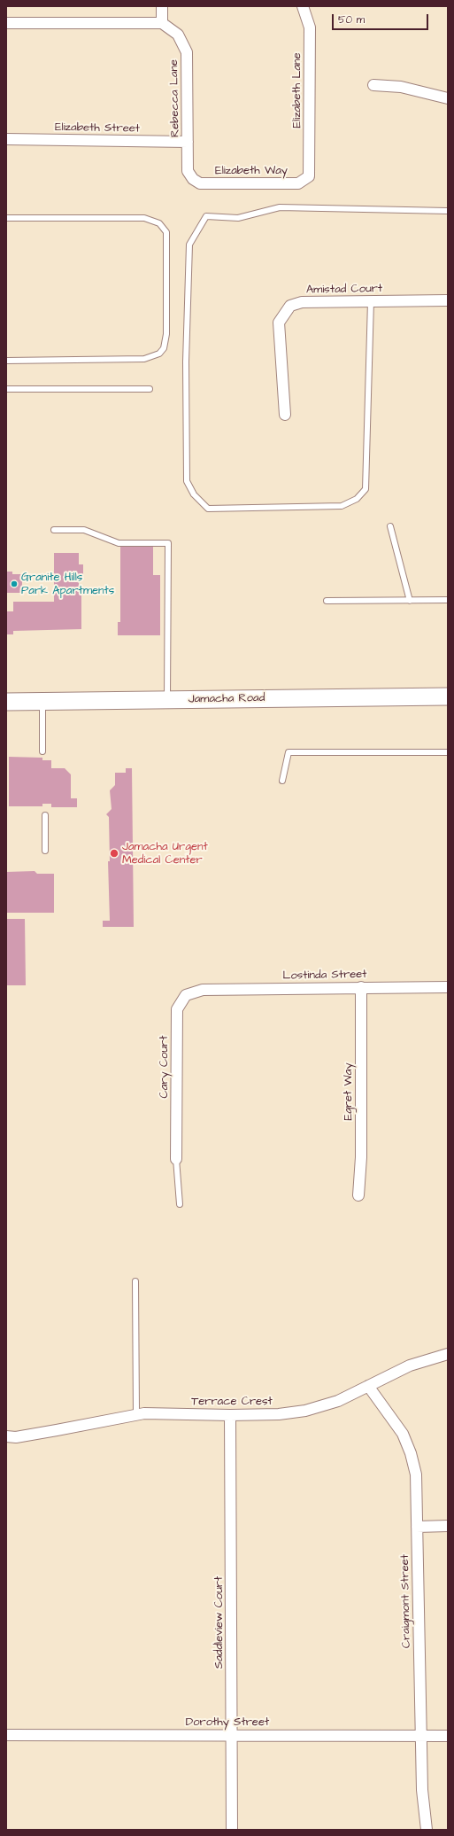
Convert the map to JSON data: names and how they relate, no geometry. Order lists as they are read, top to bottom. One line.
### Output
{"streets":{"main road":["Jamacha Road"],"street":["Elizabeth Lane","Rebecca Lane","Elizabeth Street","Elizabeth Way","Amistad Court","Lostinda Street","Cary Court","Egret Way","Terrace Crest","Craigmont Street","Saddleview Court","Dorothy Street"]},"crossings":[["Elizabeth Lane","Elizabeth Way"],["Rebecca Lane","Elizabeth Street"],["Rebecca Lane","Elizabeth Way"],["Lostinda Street","Cary Court"],["Lostinda Street","Egret Way"],["Terrace Crest","Craigmont Street"],["Terrace Crest","Saddleview Court"],["Craigmont Street","Dorothy Street"],["Saddleview Court","Dorothy Street"]],"places":["Granite Hills Park Apartments","Jamacha Urgent Medical Center"],"scale_bar":"50 m"}
